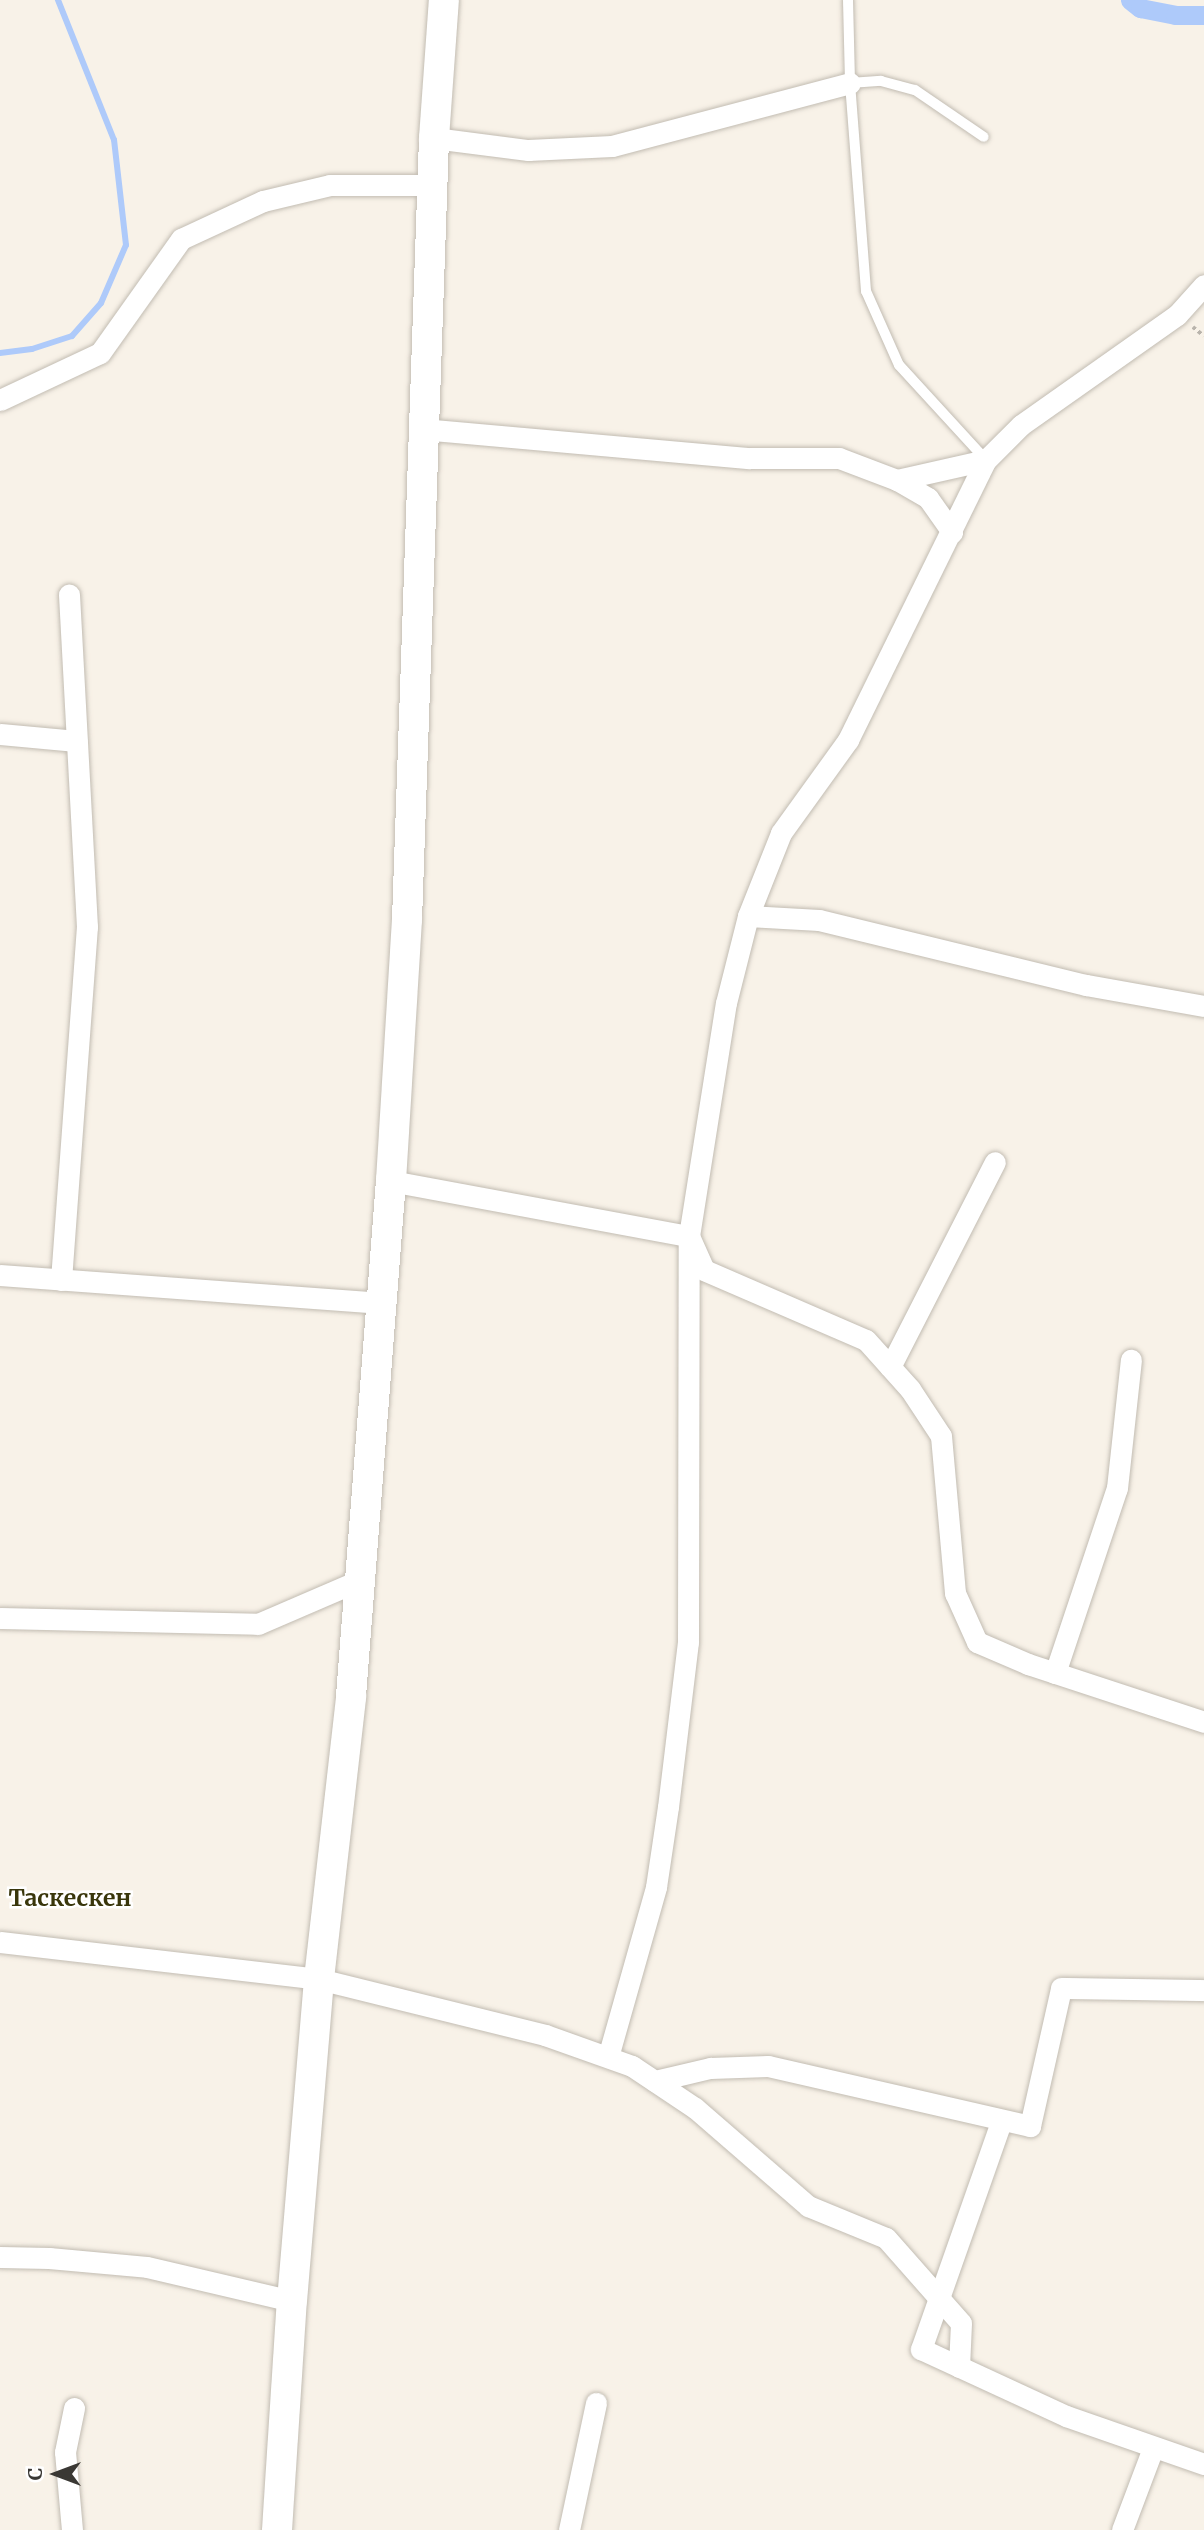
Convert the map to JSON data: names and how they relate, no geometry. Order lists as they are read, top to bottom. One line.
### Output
{"districts":["Таскескен"],"north":"left"}
